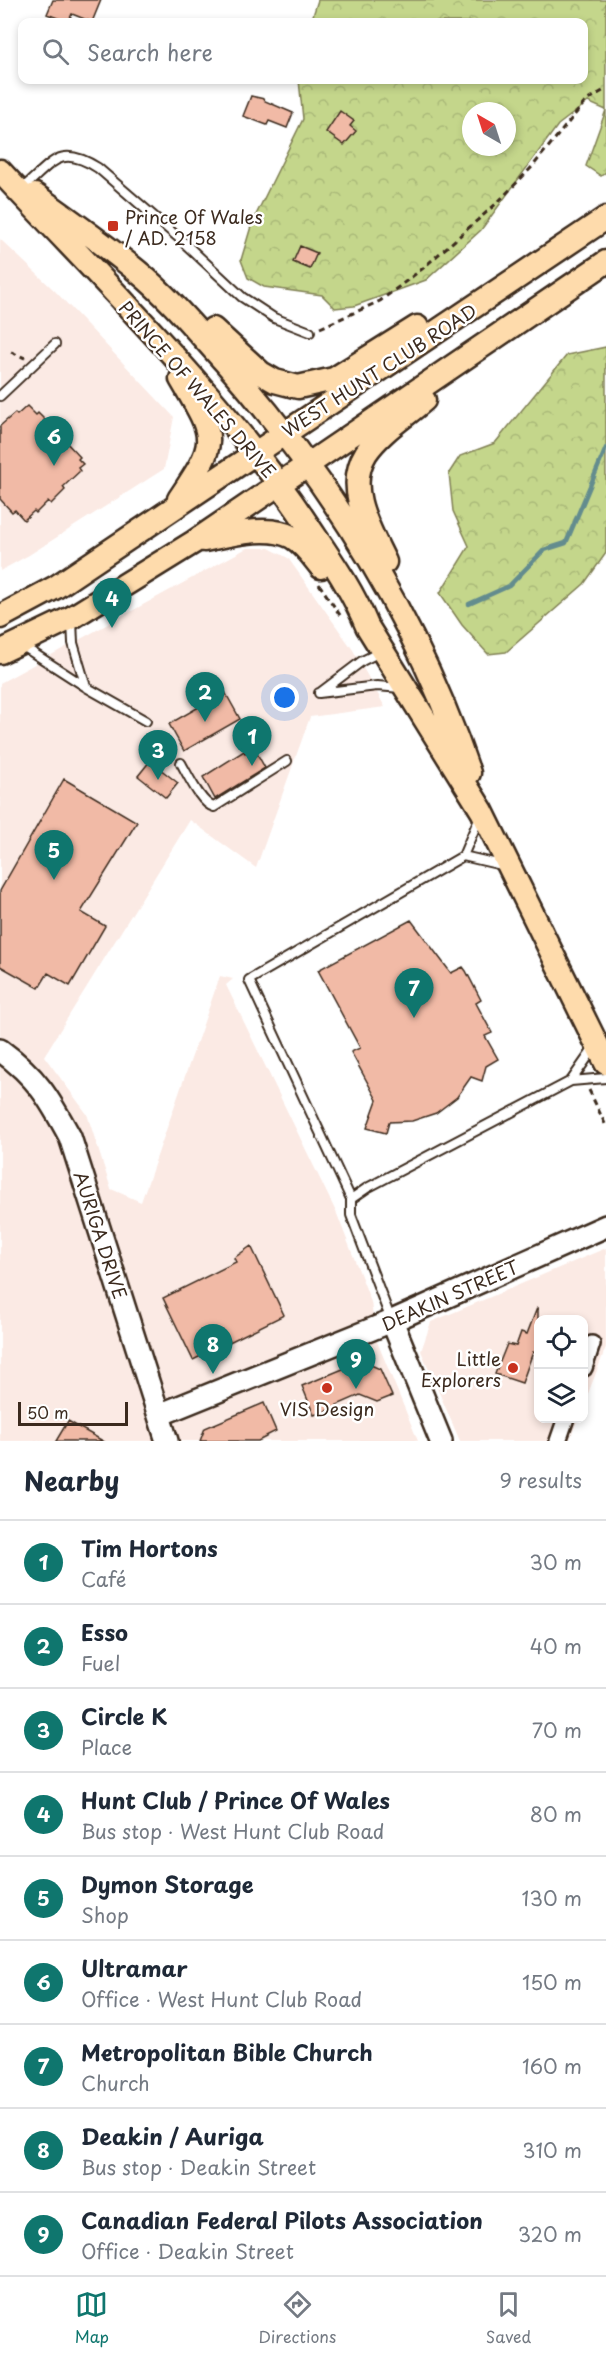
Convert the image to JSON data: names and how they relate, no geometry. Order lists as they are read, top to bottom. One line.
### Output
{"streets":{"main road":["WEST HUNT CLUB ROAD","PRINCE OF WALES DRIVE"],"street":["AURIGA DRIVE","DEAKIN STREET"]},"crossings":[["WEST HUNT CLUB ROAD","PRINCE OF WALES DRIVE"],["AURIGA DRIVE","DEAKIN STREET"]],"places":{"transit":["Prince Of Wales / AD. 2158"],"other":["Little Explorers","VIS Design"]},"scale_bar":"50 m","north":"top left","page":{"search":"Search here","pins":["6","4","2","1","3","5","7","8","9"],"scale":"50 m","heading":["Nearby","9 results"],"list":[{"mark":"1","name":"Tim Hortons","note":"Café","value":"30 m"},{"mark":"2","name":"Esso","note":"Fuel","value":"40 m"},{"mark":"3","name":"Circle K","note":"Place","value":"70 m"},{"mark":"4","name":"Hunt Club / Prince Of Wales","note":"Bus stop · West Hunt Club Road","value":"80 m"},{"mark":"5","name":"Dymon Storage","note":"Shop","value":"130 m"},{"mark":"6","name":"Ultramar","note":"Office · West Hunt Club Road","value":"150 m"},{"mark":"7","name":"Metropolitan Bible Church","note":"Church","value":"160 m"},{"mark":"8","name":"Deakin / Auriga","note":"Bus stop · Deakin Street","value":"310 m"},{"mark":"9","name":"Canadian Federal Pilots Association","note":"Office · Deakin Street","value":"320 m"}],"nav":["Map","Directions","Saved"]}}
